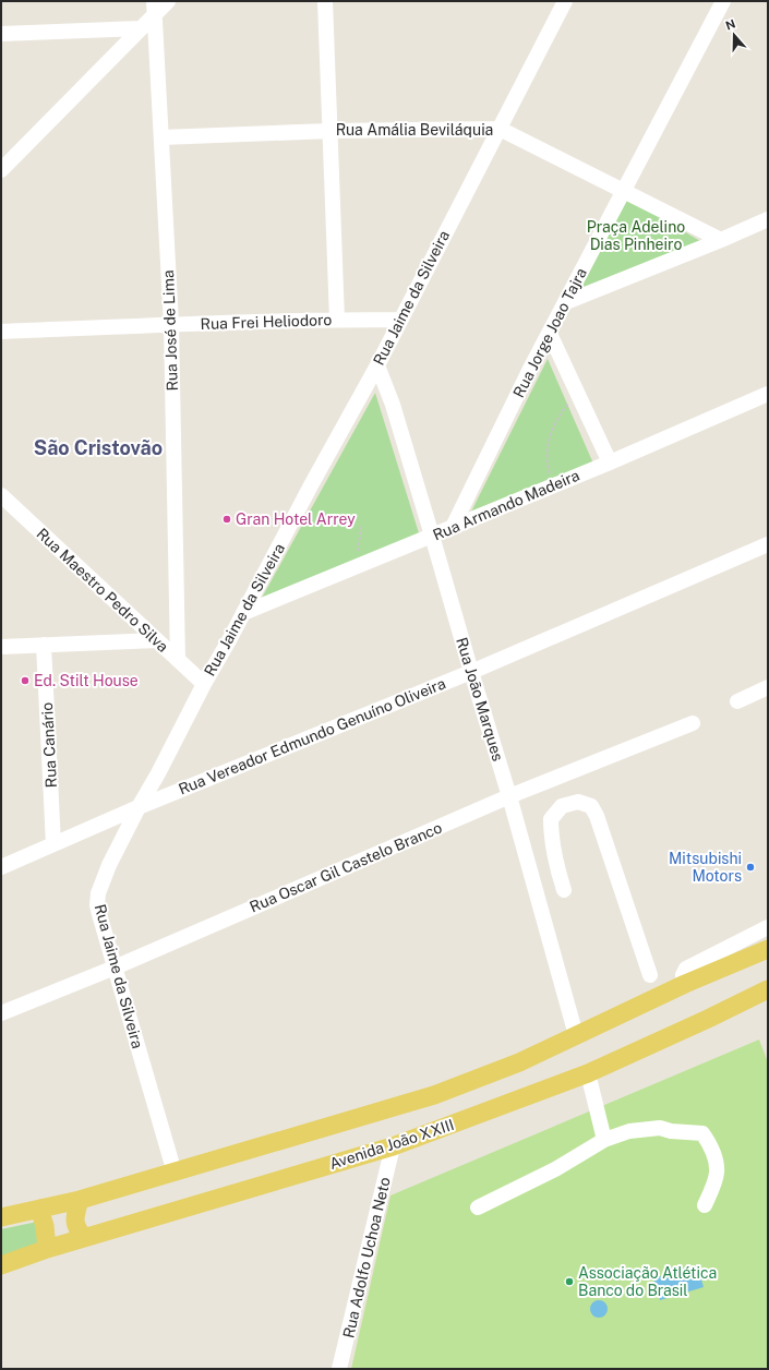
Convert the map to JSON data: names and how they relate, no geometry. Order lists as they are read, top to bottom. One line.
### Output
{"streets":{"main road":["Avenida João XXIII"],"street":["Rua Amália Beviláquia","Rua Jaime da Silveira","Rua Frei Heliodoro","Rua José de Lima","Rua Jorge Joao Tajra","Rua Armando Madeira","Rua Maestro Pedro Silva","Rua João Marques","Rua Vereador Edmundo Genuíno Oliveira","Rua Canário","Rua Oscar Gil Castelo Branco","Rua Adolfo Uchoa Neto"]},"crossings":[["Rua Amália Beviláquia","Rua Jaime da Silveira"],["Rua Amália Beviláquia","Rua José de Lima"],["Rua Amália Beviláquia","Rua Jorge Joao Tajra"],["Rua Jaime da Silveira","Rua Frei Heliodoro"],["Rua Jaime da Silveira","Rua Armando Madeira"],["Rua Jaime da Silveira","Rua Maestro Pedro Silva"],["Rua Jaime da Silveira","Rua João Marques"],["Rua Jaime da Silveira","Rua Vereador Edmundo Genuíno Oliveira"],["Rua Jaime da Silveira","Rua Oscar Gil Castelo Branco"],["Rua Frei Heliodoro","Rua José de Lima"],["Rua José de Lima","Rua Maestro Pedro Silva"],["Rua Jorge Joao Tajra","Rua Armando Madeira"],["Rua Armando Madeira","Rua João Marques"],["Rua João Marques","Rua Vereador Edmundo Genuíno Oliveira"],["Rua João Marques","Rua Oscar Gil Castelo Branco"],["Rua Vereador Edmundo Genuíno Oliveira","Rua Canário"],["Avenida João XXIII","Rua Adolfo Uchoa Neto"]],"districts":["São Cristovão"],"parks":["Praça Adelino Dias Pinheiro"],"places":["Gran Hotel Arrey","Ed. Stilt House","Mitsubishi Motors","Associação Atlética Banco do Brasil"],"north":"top"}
